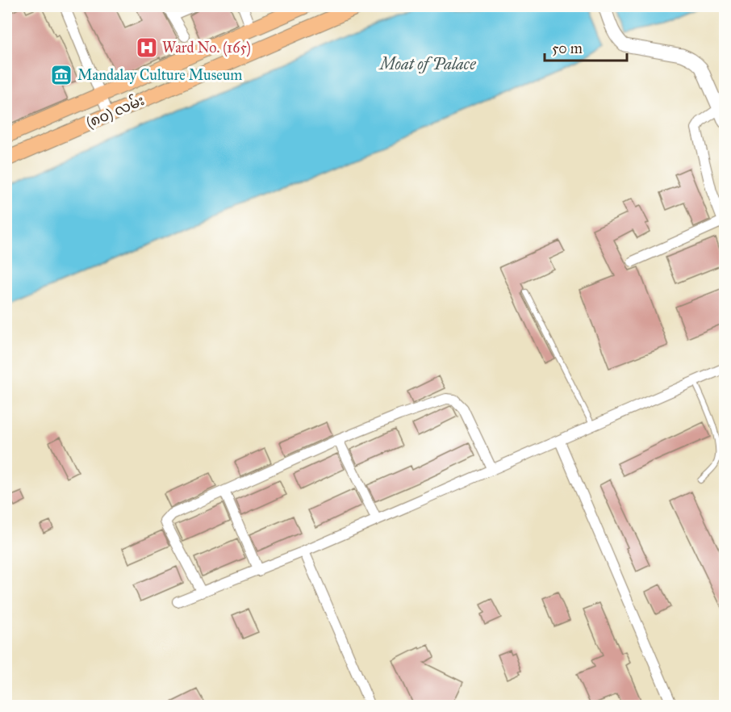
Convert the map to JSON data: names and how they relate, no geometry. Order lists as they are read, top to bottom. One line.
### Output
{"streets":{"main road":["(၈၀) လမ်း"]},"water":["Moat of Palace"],"places":{"hospital":["Ward No. (165)"],"museum":["Mandalay Culture Museum"]},"scale_bar":"50 m"}
